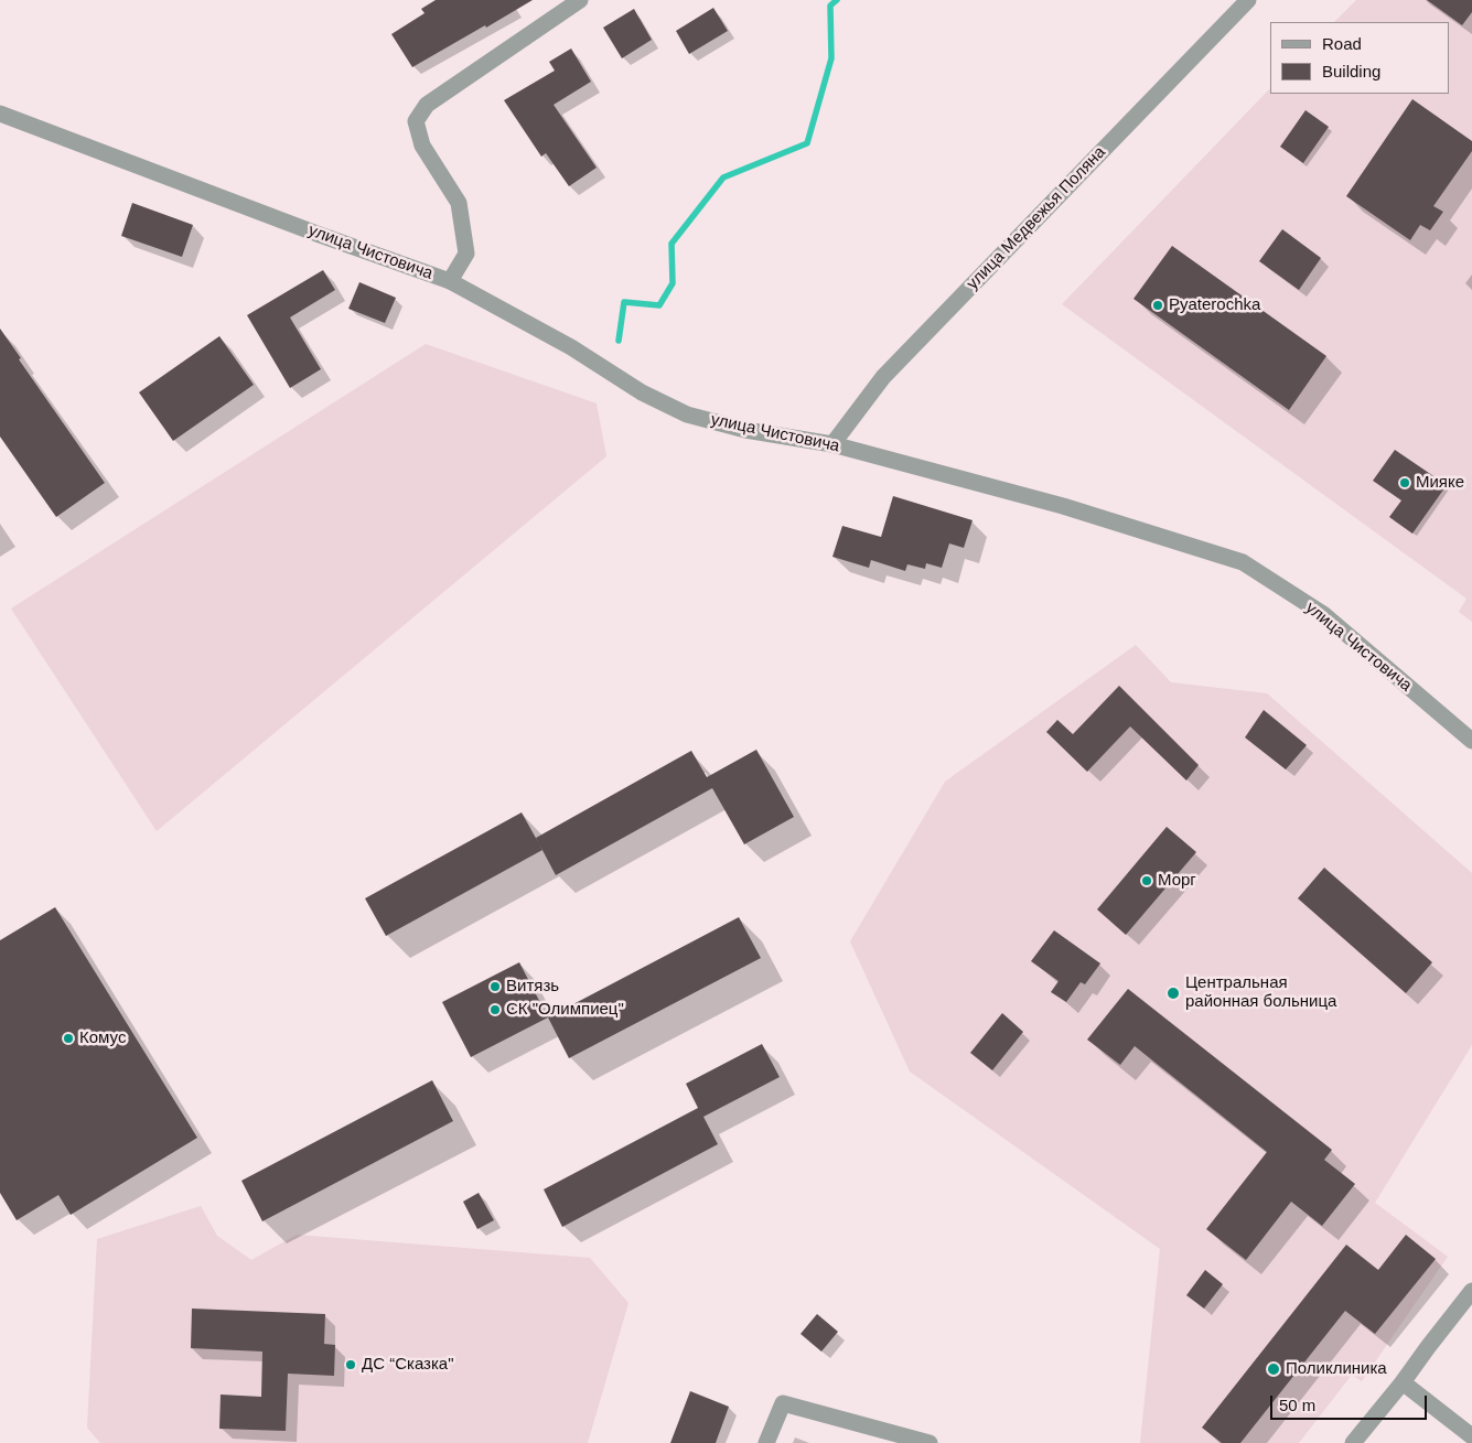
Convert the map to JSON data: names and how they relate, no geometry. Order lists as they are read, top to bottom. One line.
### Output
{"streets":{"street":["улица Медвежья Поляна","улица Чистовича"]},"crossings":[["улица Медвежья Поляна","улица Чистовича"]],"places":["Pyaterochka","Мияке","Морг","Витязь","Центральная районная больница","СК \"Олимпиец\"","Комус","ДС “Сказка\"","Поликлиника"],"legend":["Road","Building"],"scale_bar":"50 m"}
